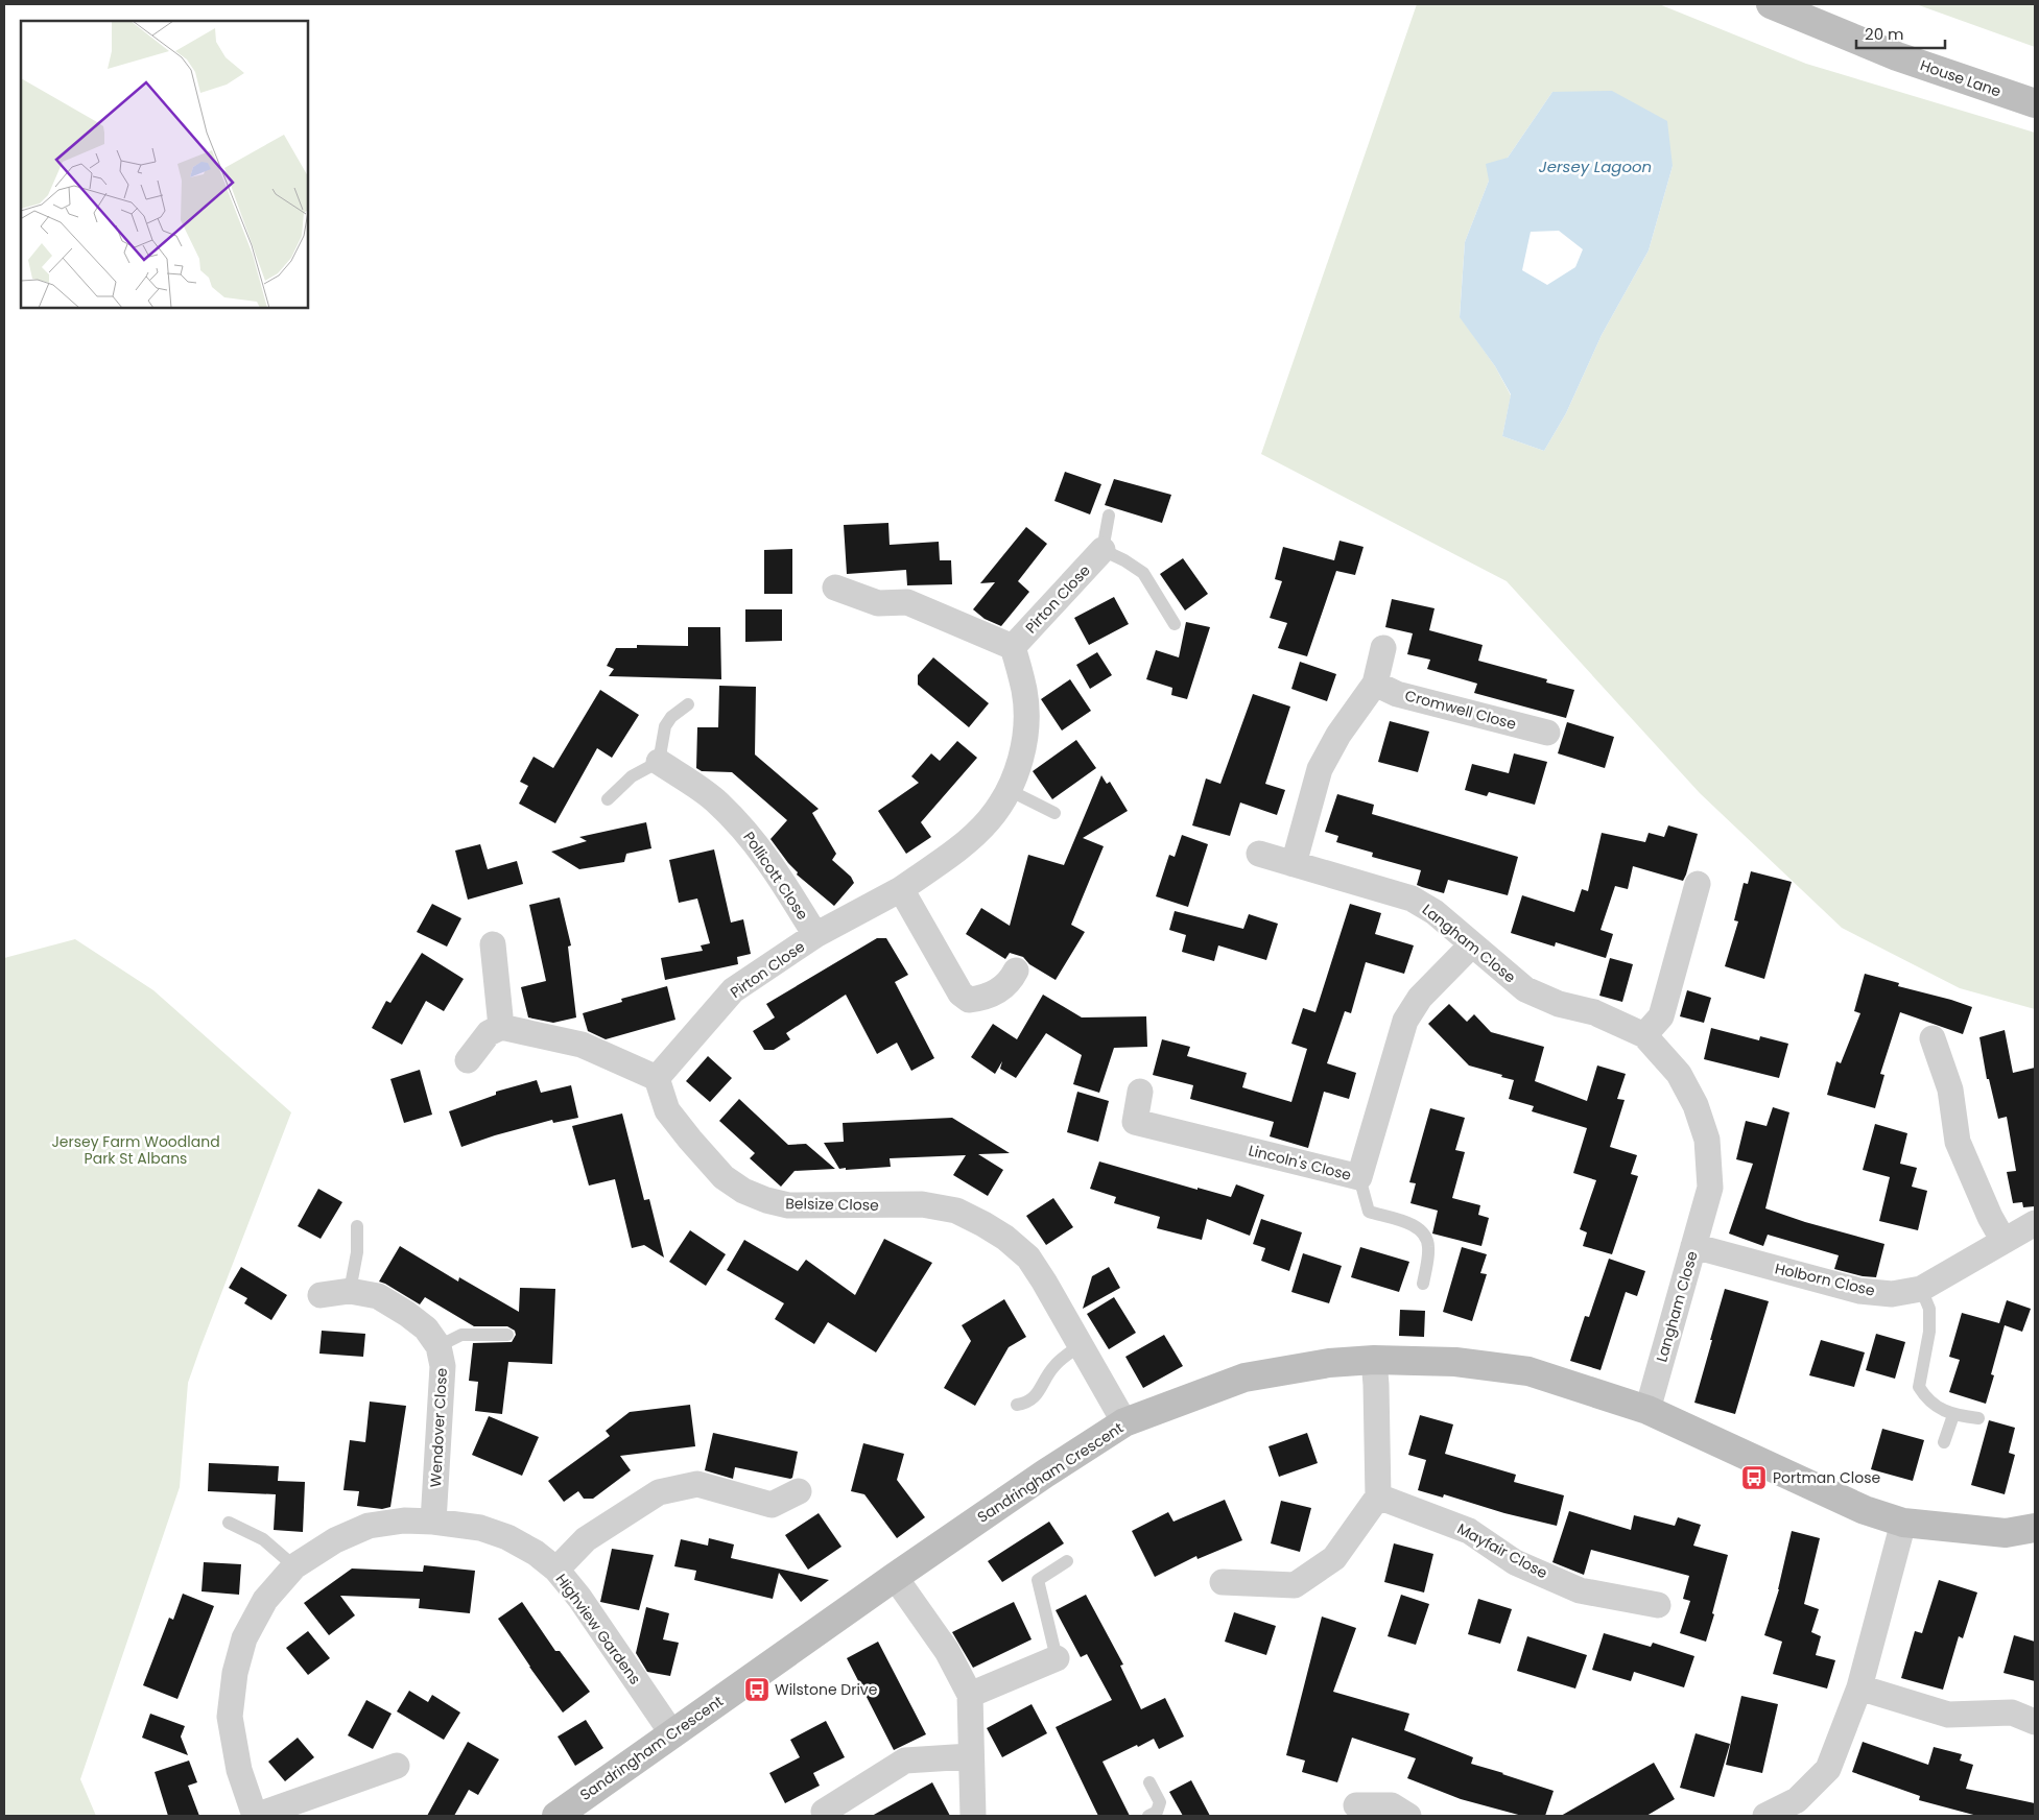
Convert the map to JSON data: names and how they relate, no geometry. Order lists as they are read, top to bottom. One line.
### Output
{"streets":{"street":["House Lane","Pirton Close","Cromwell Close","Pollicott Close","Langham Close","Lincoln's Close","Belsize Close","Holborn Close","Wendover Close","Sandringham Crescent","Mayfair Close","Highview Gardens"]},"crossings":[["Pirton Close","Pollicott Close"],["Pirton Close","Belsize Close"],["Langham Close","Lincoln's Close"],["Langham Close","Holborn Close"],["Langham Close","Sandringham Crescent"],["Belsize Close","Sandringham Crescent"],["Wendover Close","Highview Gardens"],["Sandringham Crescent","Highview Gardens"]],"water":["Jersey Lagoon"],"parks":["Jersey Farm Woodland Park St Albans"],"places":{"bus stop":["Portman Close","Wilstone Drive"]},"scale_bar":"20 m"}
